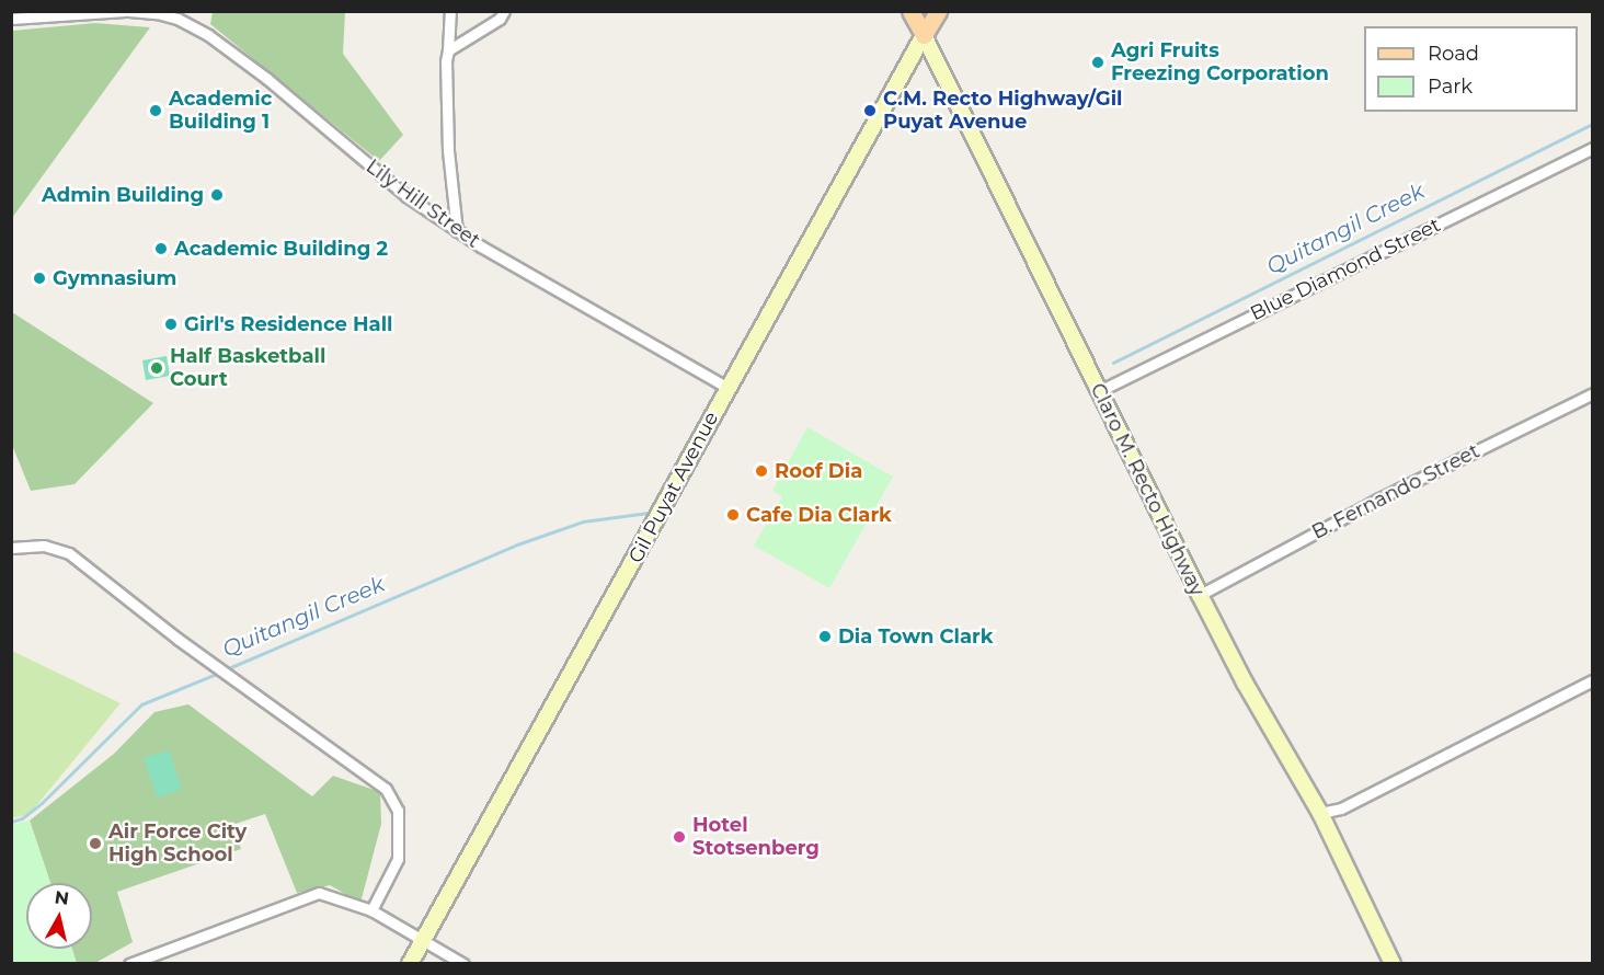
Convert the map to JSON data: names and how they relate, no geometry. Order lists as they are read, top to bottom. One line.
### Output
{"streets":{"main road":["Gil Puyat Avenue","Claro M. Recto Highway"],"street":["Lily Hill Street","Blue Diamond Street","B. Fernando Street"]},"crossings":[["Lily Hill Street","Gil Puyat Avenue"],["Blue Diamond Street","Claro M. Recto Highway"],["Gil Puyat Avenue","Claro M. Recto Highway"],["Claro M. Recto Highway","B. Fernando Street"]],"water":["Quitangil Creek"],"places":["Agri Fruits Freezing Corporation","Academic Building 1","C.M. Recto Highway/Gil Puyat Avenue","Admin Building","Academic Building 2","Gymnasium","Girl's Residence Hall","Half Basketball Court","Roof Dia","Cafe Dia Clark","Dia Town Clark","Hotel Stotsenberg","Air Force City High School"],"legend":["Road","Park"],"north":"top"}
